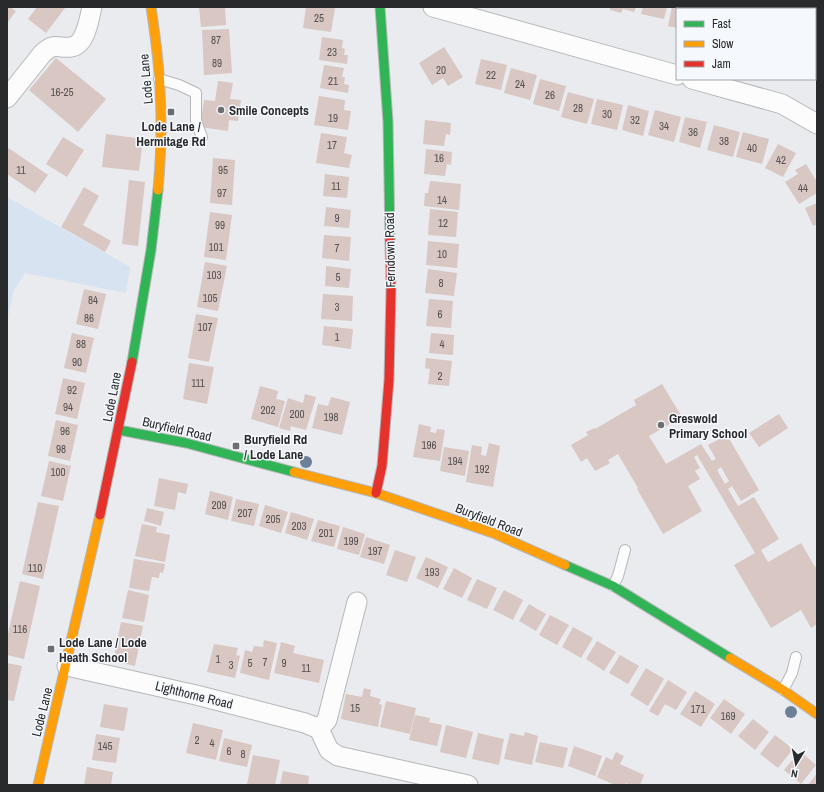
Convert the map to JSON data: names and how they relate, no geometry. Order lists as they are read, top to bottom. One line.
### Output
{"streets":{"street":["Lode Lane","Ferndown Road","Buryfield Road","Lighthorne Road"]},"crossings":[["Lode Lane","Buryfield Road"],["Lode Lane","Lighthorne Road"],["Ferndown Road","Buryfield Road"]],"places":{"other":["Smile Concepts","Greswold Primary School"],"transit":["Lode Lane / Hermitage Rd","Buryfield Rd / Lode Lane","Lode Lane / Lode Heath School"]},"house_numbers":["25","87","23","89","20","22","21","24","16-25","26","28","30","19","32","34","36","38","17","40","16","42","11","95","11","44","97","14","9","12","99","101","7","10","103","5","8","105","84","3","6","86","107","1","88","4","90","2","111","92","94","202","200","198","96","196","98","194","192","100","209","207","205","203","201","199","197","110","193","116","1","7","5","9","3","11","15","171","169","2","4","145","6","8"],"legend":["Fast","Slow","Jam"],"north":"bottom"}
